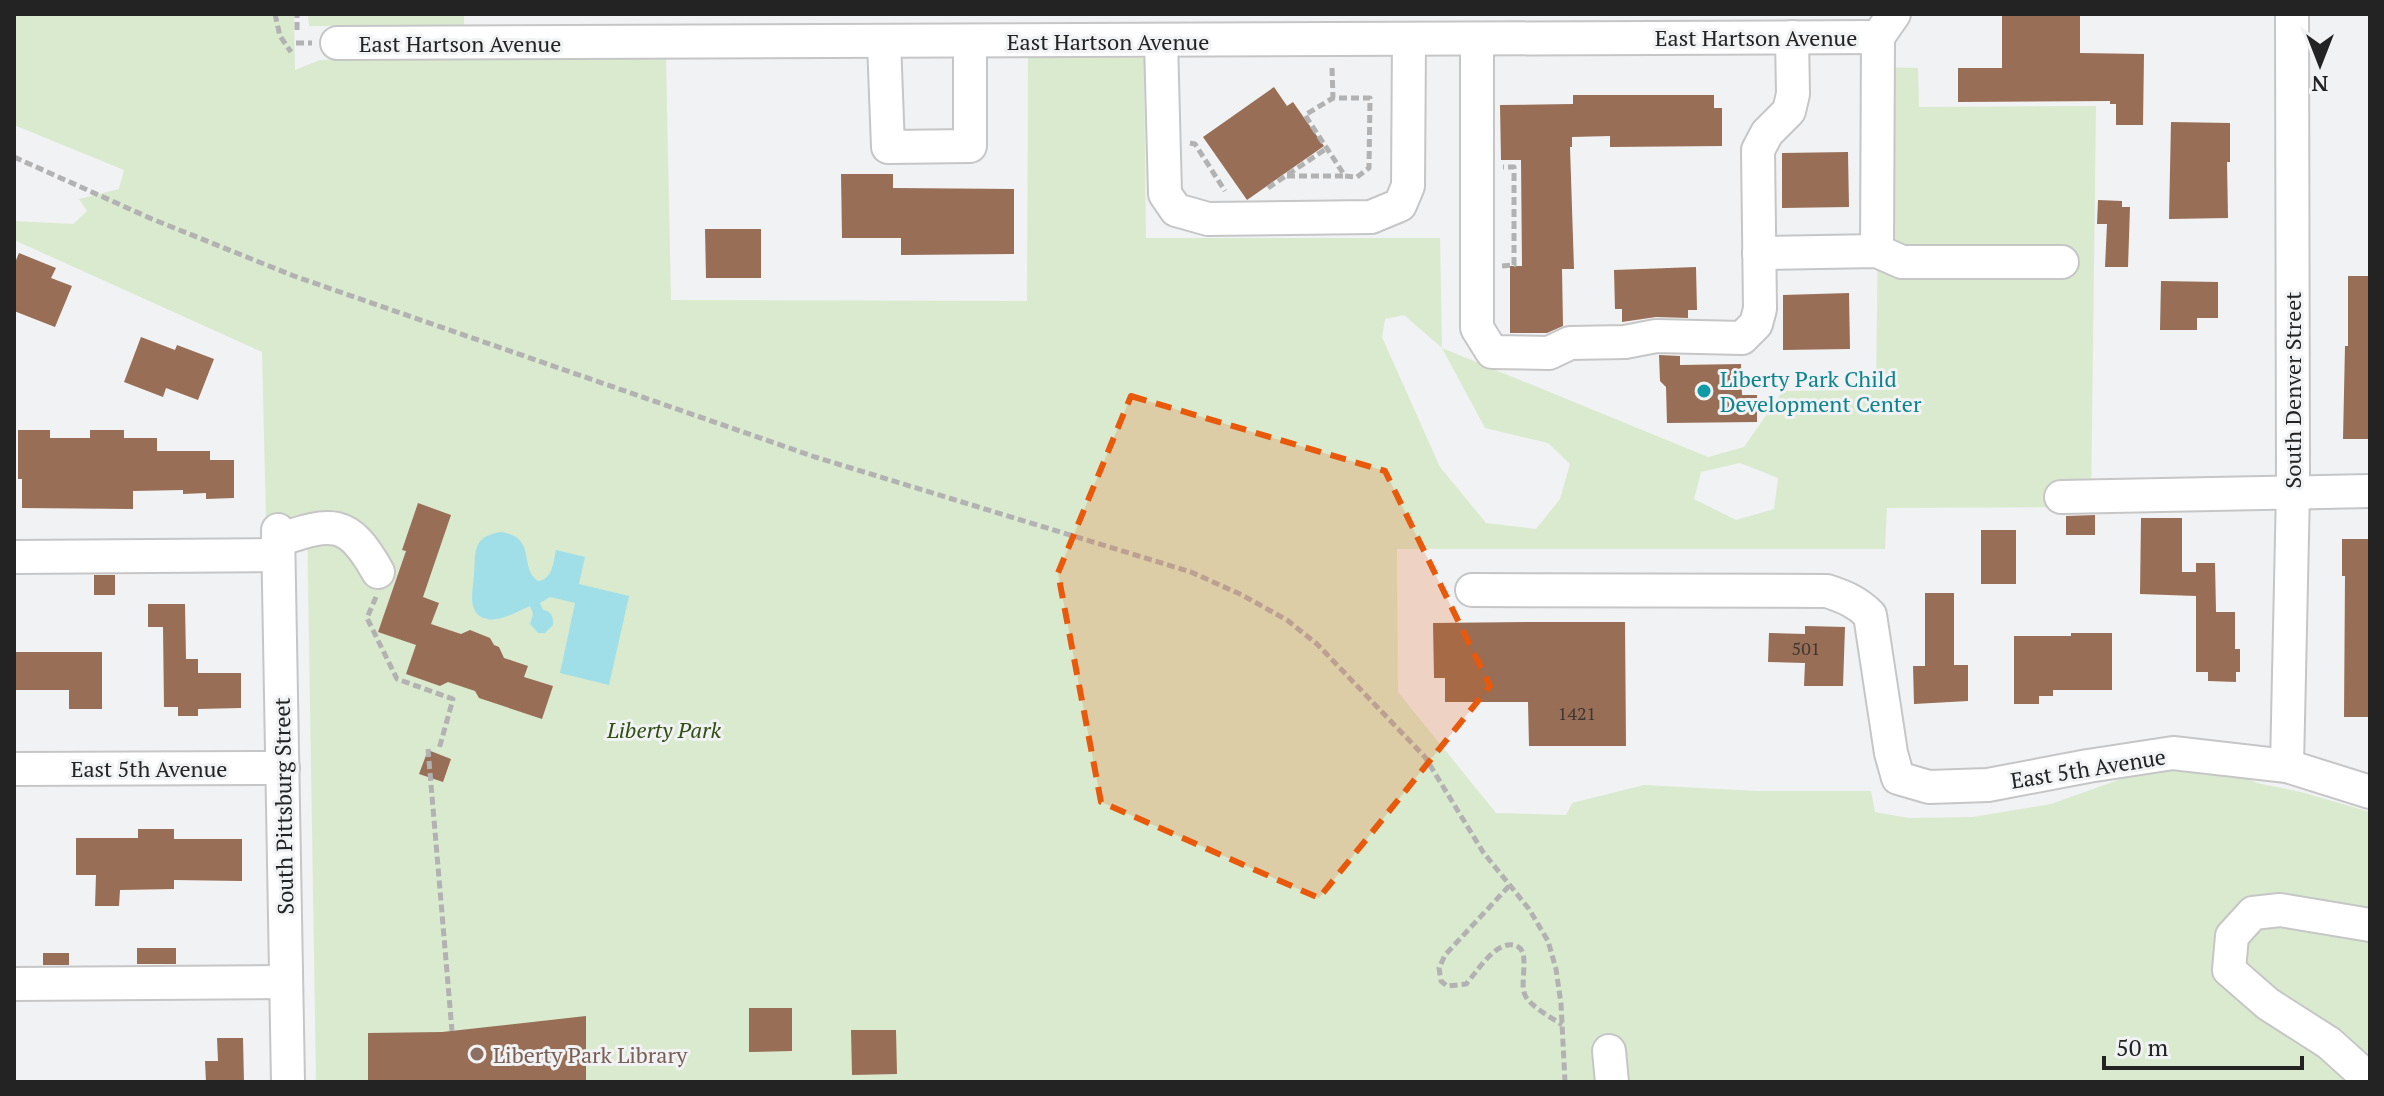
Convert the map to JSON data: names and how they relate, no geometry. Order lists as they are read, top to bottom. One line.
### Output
{"streets":{"street":["East Hartson Avenue","South Denver Street","East 5th Avenue","South Pittsburg Street"]},"crossings":[["South Denver Street","East 5th Avenue"],["East 5th Avenue","South Pittsburg Street"]],"parks":["Liberty Park"],"places":["Liberty Park Child Development Center","Liberty Park Library"],"house_numbers":["501","1421"],"scale_bar":"50 m","north":"bottom"}
